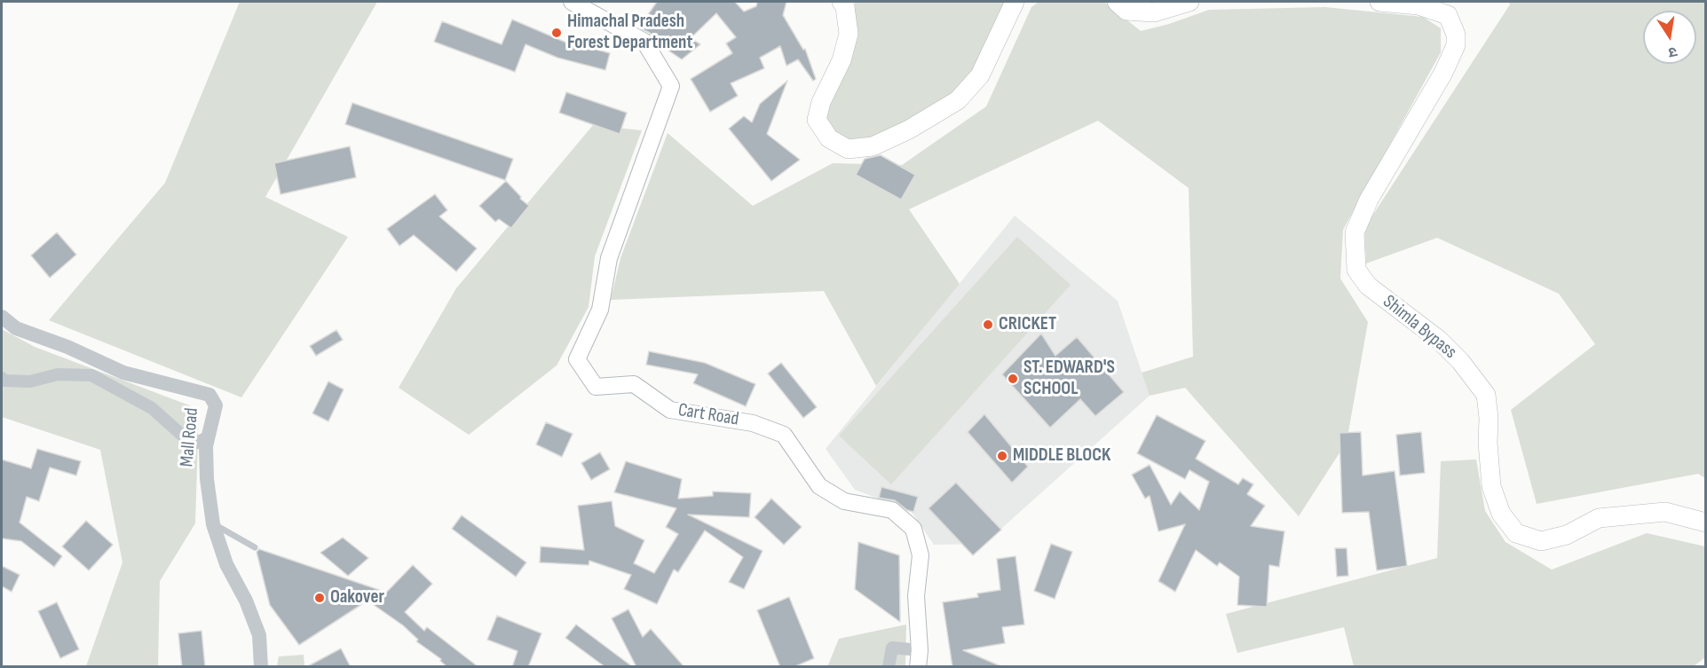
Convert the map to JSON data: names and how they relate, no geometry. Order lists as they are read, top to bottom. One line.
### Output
{"streets":{"highway":["Shimla Bypass"],"main road":["Cart Road"],"street":["Mall Road"]},"places":["Himachal Pradesh Forest Department","CRICKET","ST. EDWARD'S SCHOOL","MIDDLE BLOCK","Oakover"],"north":"bottom"}
